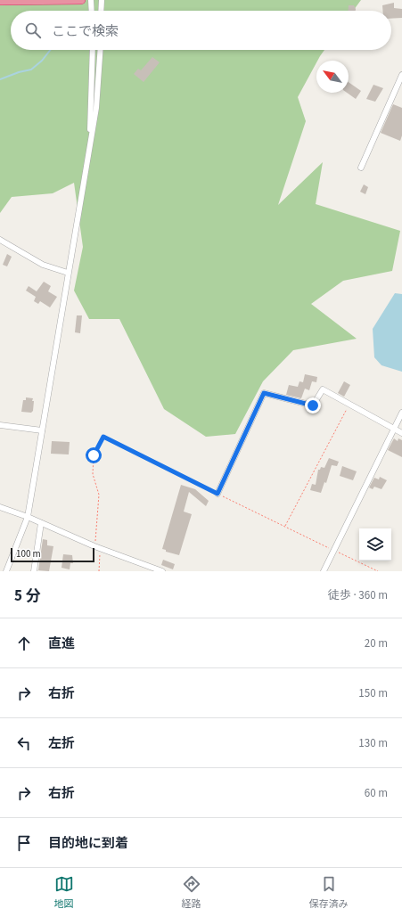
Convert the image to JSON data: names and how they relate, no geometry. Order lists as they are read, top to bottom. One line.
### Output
{"scale_bar":"100 m","north":"top left","page":{"search":"ここで検索","scale":"100 m","heading":["5 分","徒歩 · 360 m"],"list":[["直進","20 m"],["右折","150 m"],["左折","130 m"],["右折","60 m"],"目的地に到着"],"nav":["地図","経路","保存済み"]}}
